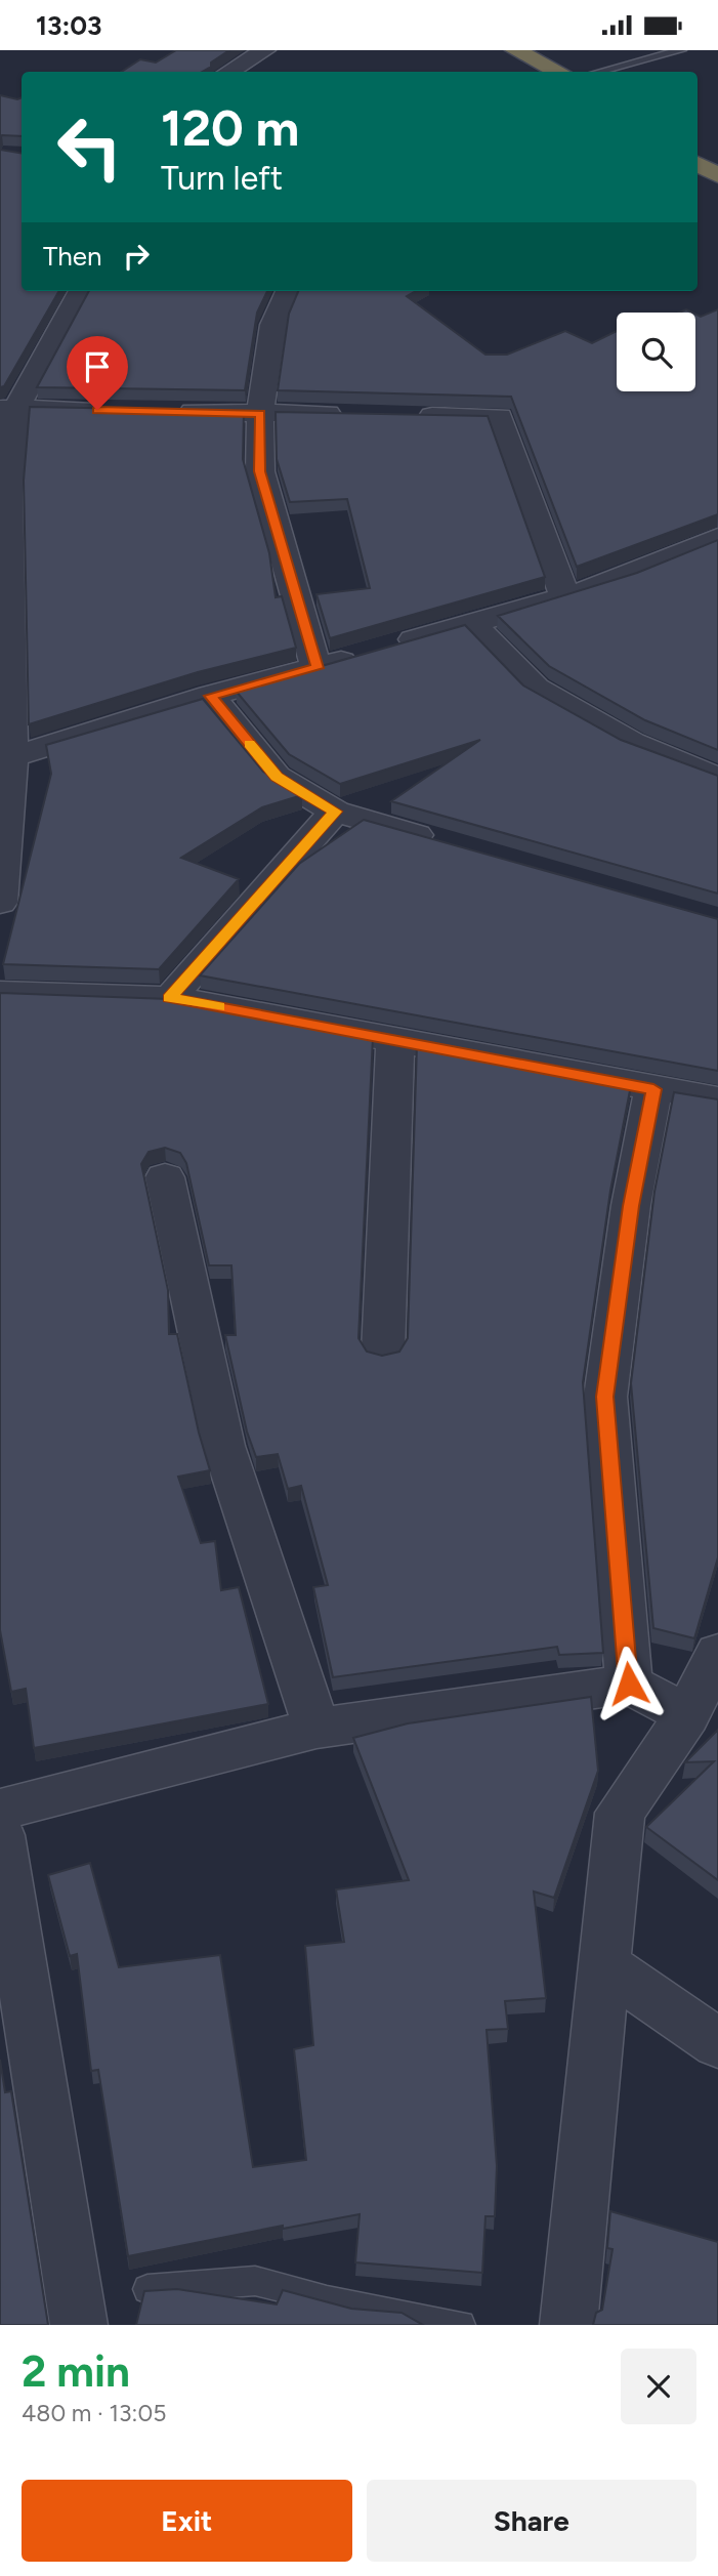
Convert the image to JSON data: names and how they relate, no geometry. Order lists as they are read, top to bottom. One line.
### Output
{"page":{"status":"13:03","turn":["120 m","Turn left"],"then":"Then","heading":["2 min","480 m · 13:05"],"buttons":["Exit","Share"]}}
